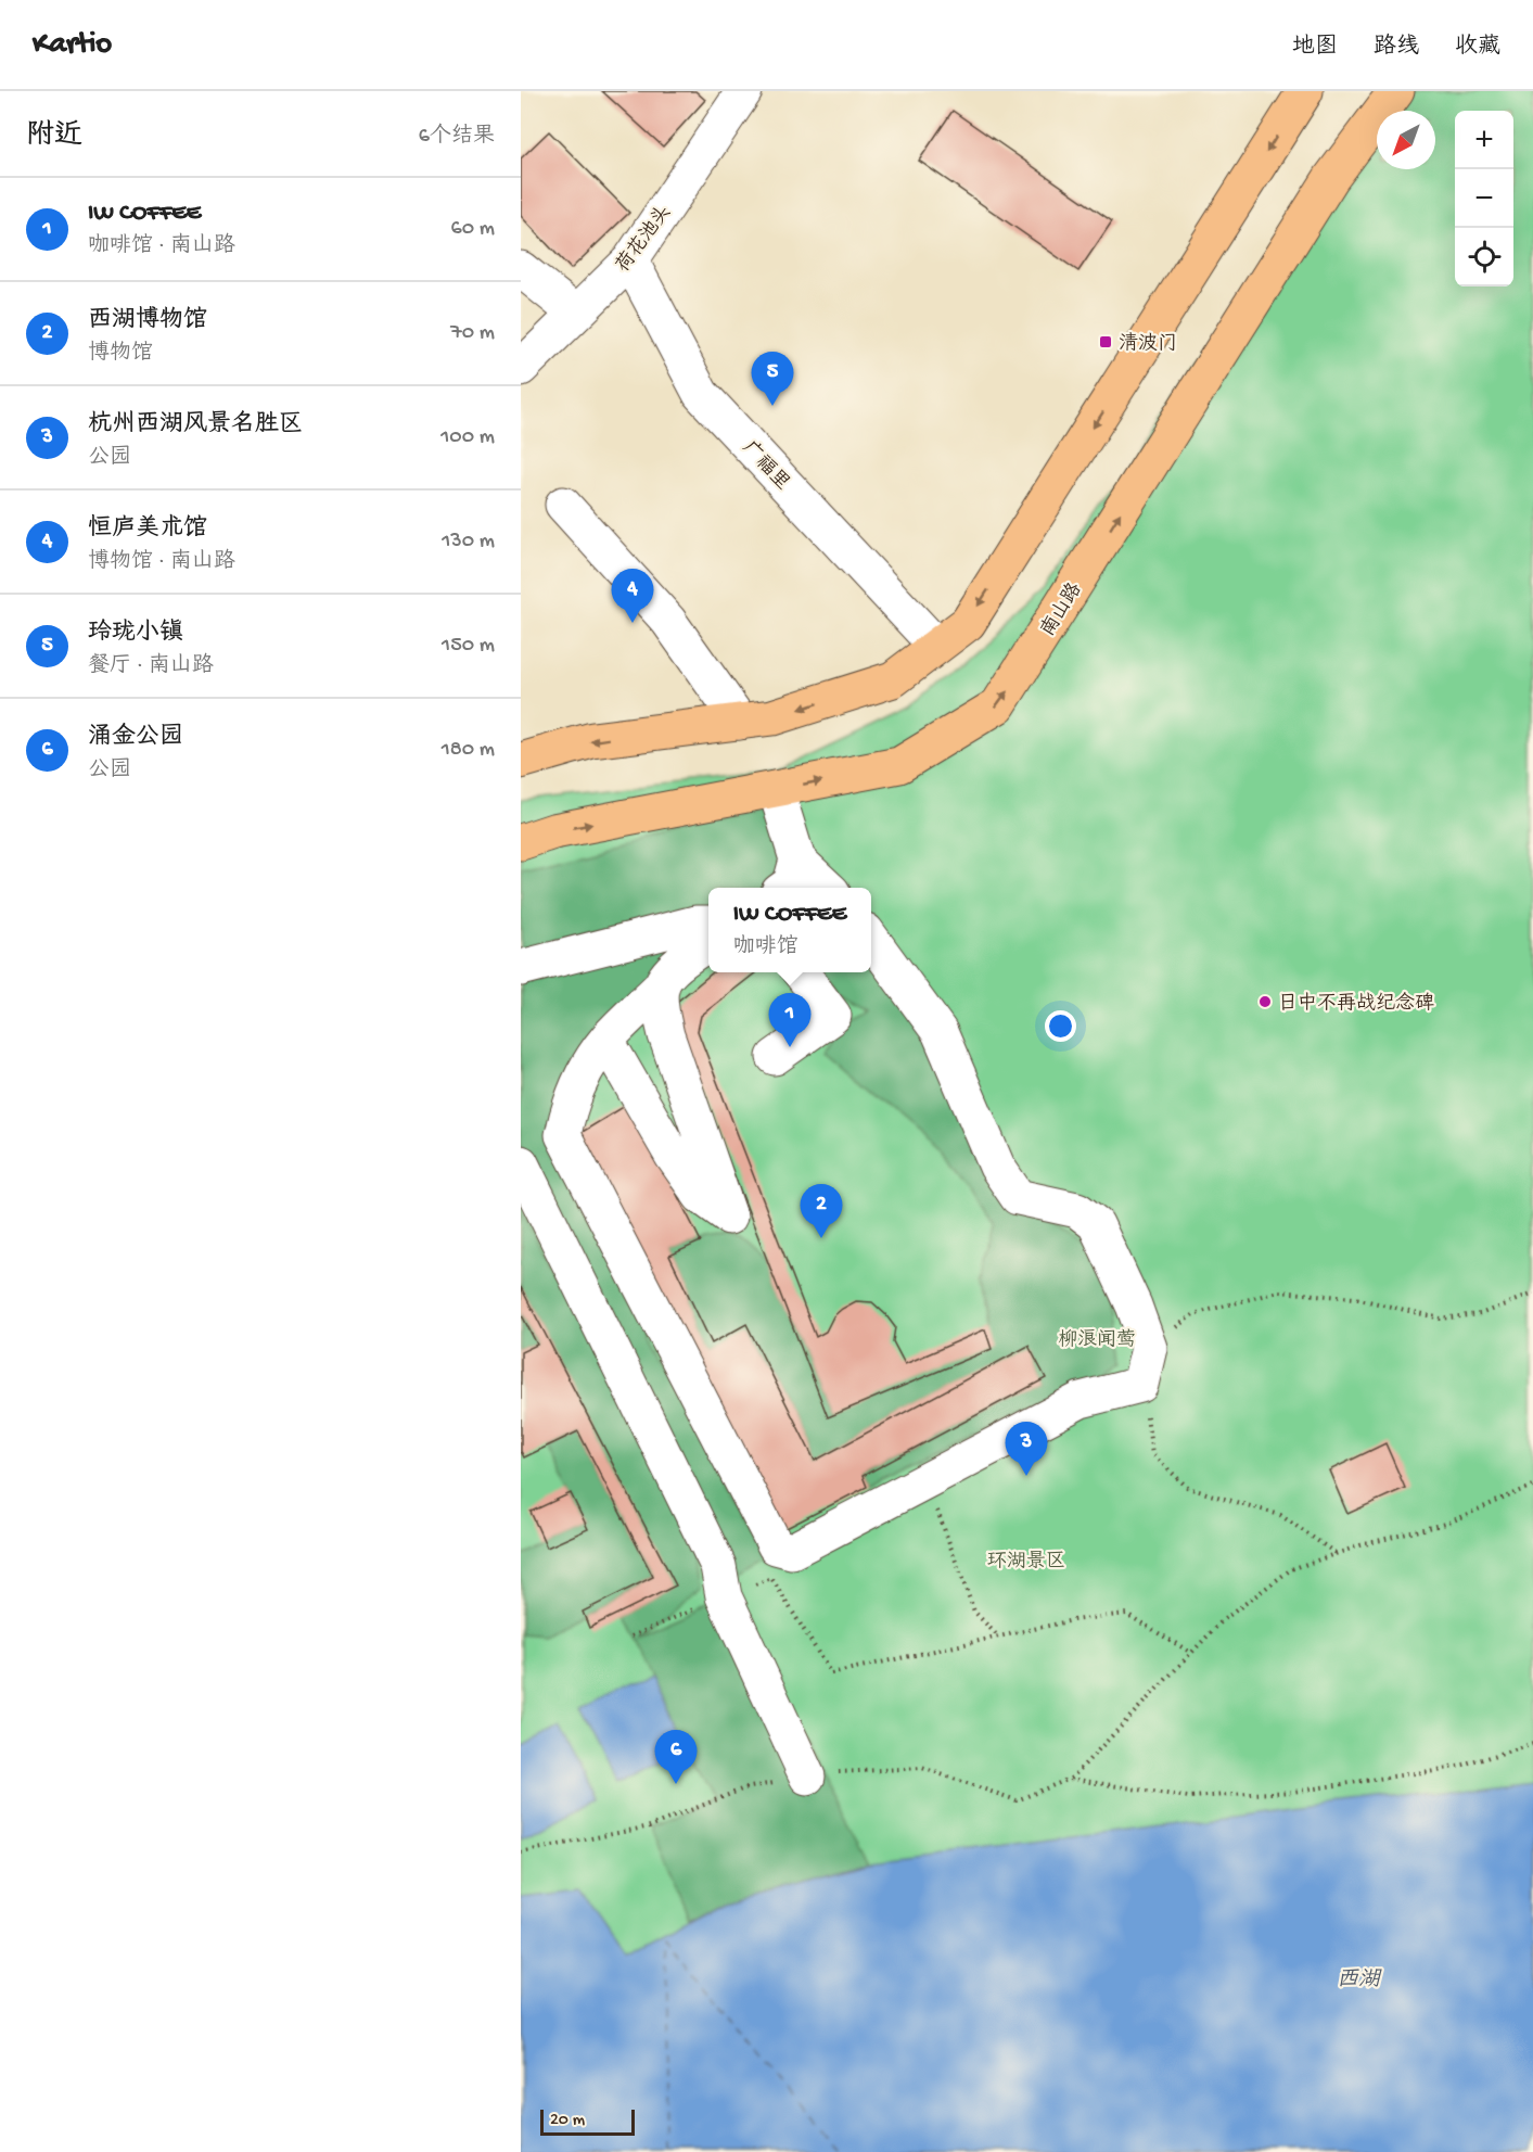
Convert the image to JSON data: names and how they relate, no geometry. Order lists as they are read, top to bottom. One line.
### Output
{"streets":{"main road":["南山路"],"lane":["荷花池头","广福里"]},"crossings":[["荷花池头","广福里"]],"water":["西湖"],"parks":["柳浪闻莺","环湖景区"],"places":{"transit":["清波门"],"other":["日中不再战纪念碑"]},"scale_bar":"20 m","north":"bottom left","page":{"header":"Kartio","nav":["地图","路线","收藏"],"heading":["附近","6个结果"],"map_buttons":["+","−"],"list":[{"mark":"1","name":"IW COFFEE","note":"咖啡馆 · 南山路","value":"60 m"},{"mark":"2","name":"西湖博物馆","note":"博物馆","value":"70 m"},{"mark":"3","name":"杭州西湖风景名胜区","note":"公园","value":"100 m"},{"mark":"4","name":"恒庐美术馆","note":"博物馆 · 南山路","value":"130 m"},{"mark":"5","name":"玲珑小镇","note":"餐厅 · 南山路","value":"150 m"},{"mark":"6","name":"涌金公园","note":"公园","value":"180 m"}],"pins":["5","4","1","2","3","6"],"popup":["IW COFFEE","咖啡馆"],"scale":"20 m"}}
